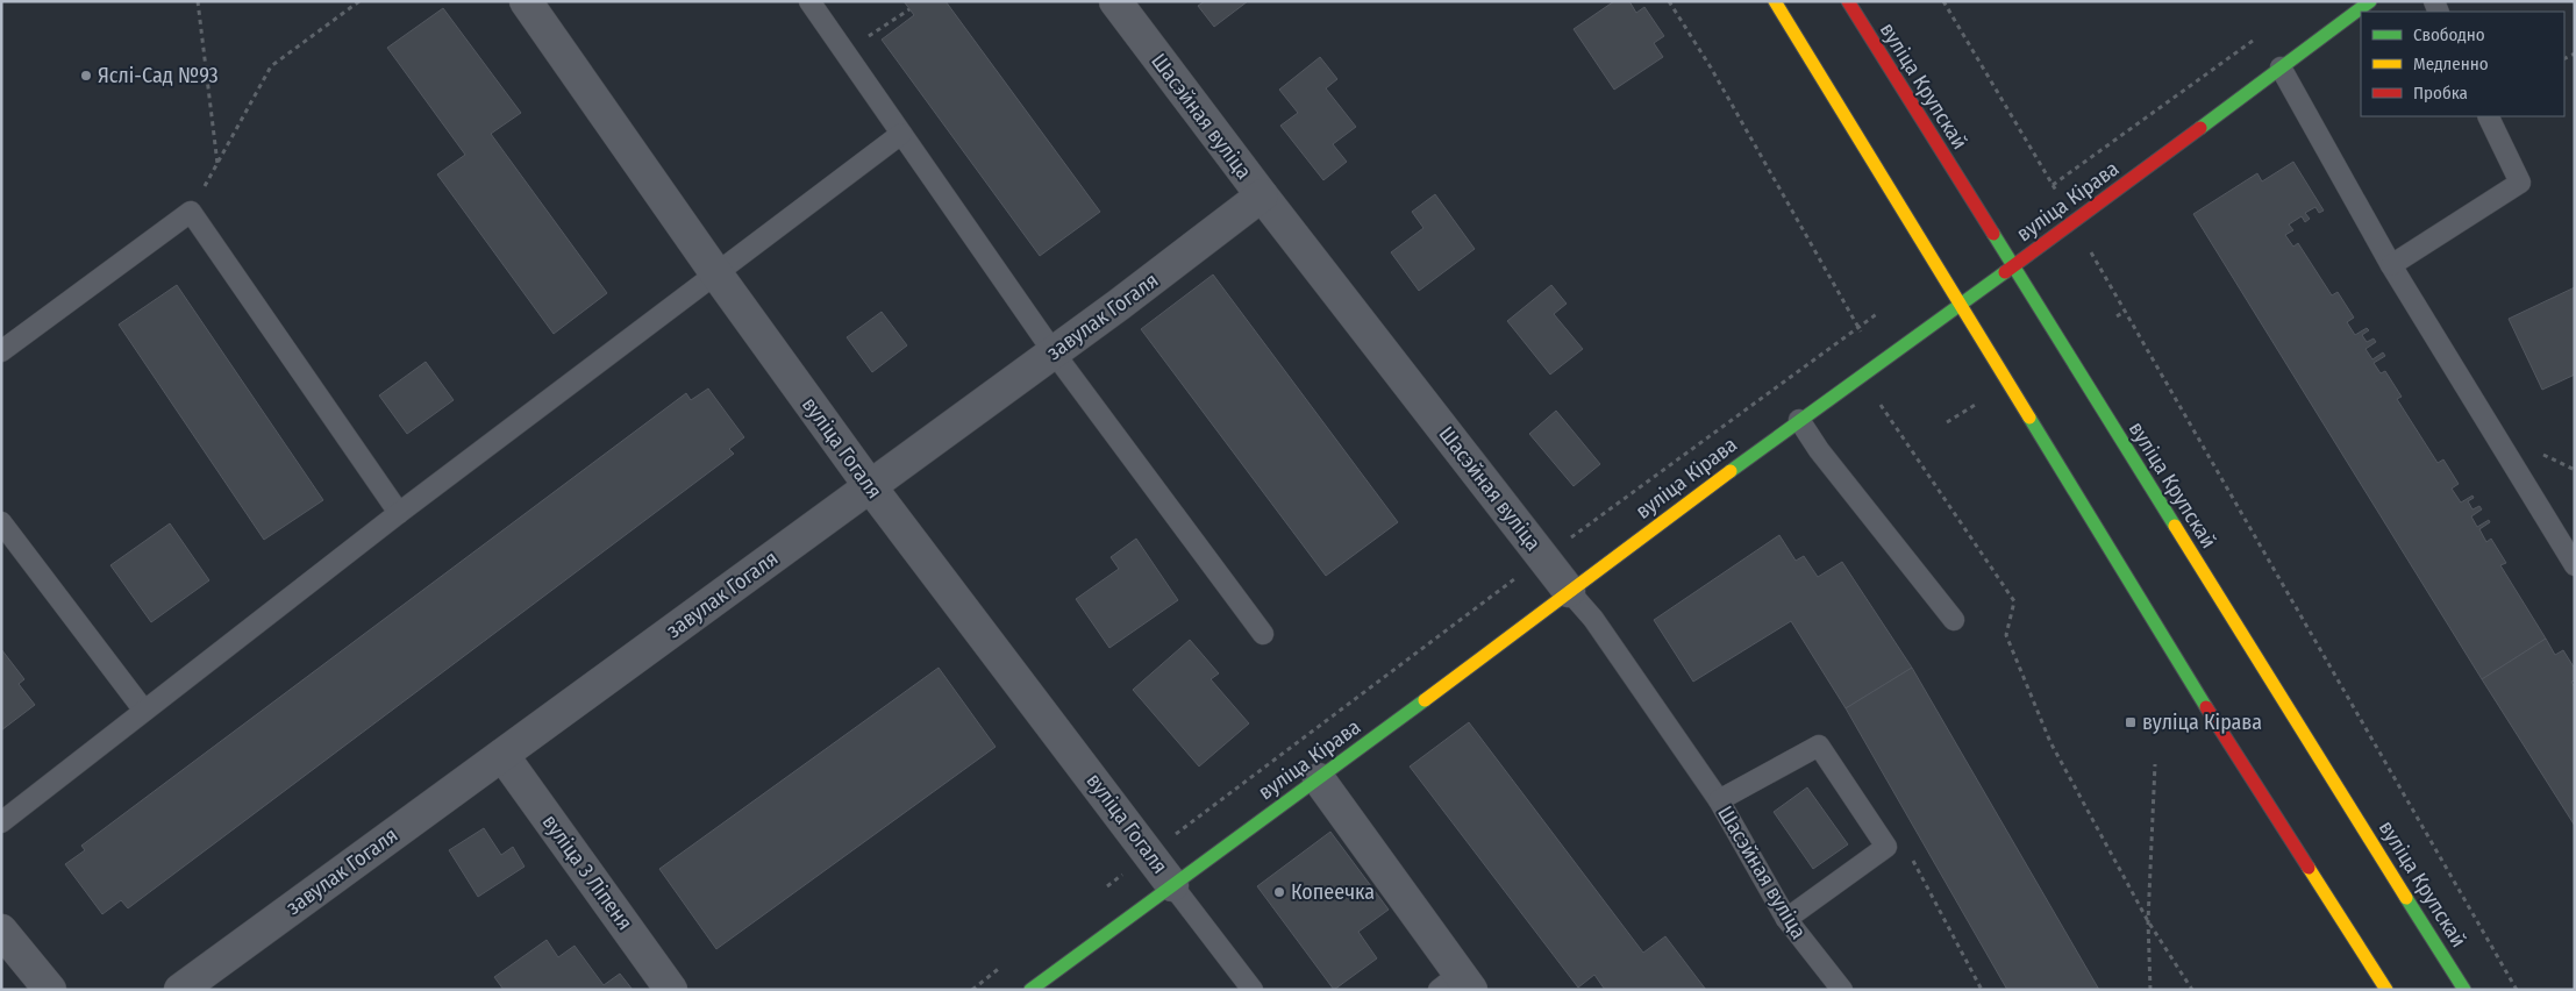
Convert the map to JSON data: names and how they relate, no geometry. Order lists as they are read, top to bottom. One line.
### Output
{"streets":{"main road":["вуліца Крупскай","вуліца Кірава"],"street":["Шасэйная вуліца","завулак Гогаля","вуліца Гогаля","вуліца 3 Ліпеня"]},"crossings":[["вуліца Крупскай","вуліца Кірава"],["Шасэйная вуліца","вуліца Кірава"],["Шасэйная вуліца","завулак Гогаля"],["вуліца Кірава","вуліца Гогаля"],["завулак Гогаля","вуліца Гогаля"],["завулак Гогаля","вуліца 3 Ліпеня"]],"places":{"other":["Яслі-Сад №93","Копеечка"],"transit":["вуліца Кірава"]},"legend":["Свободно","Медленно","Пробка"]}
